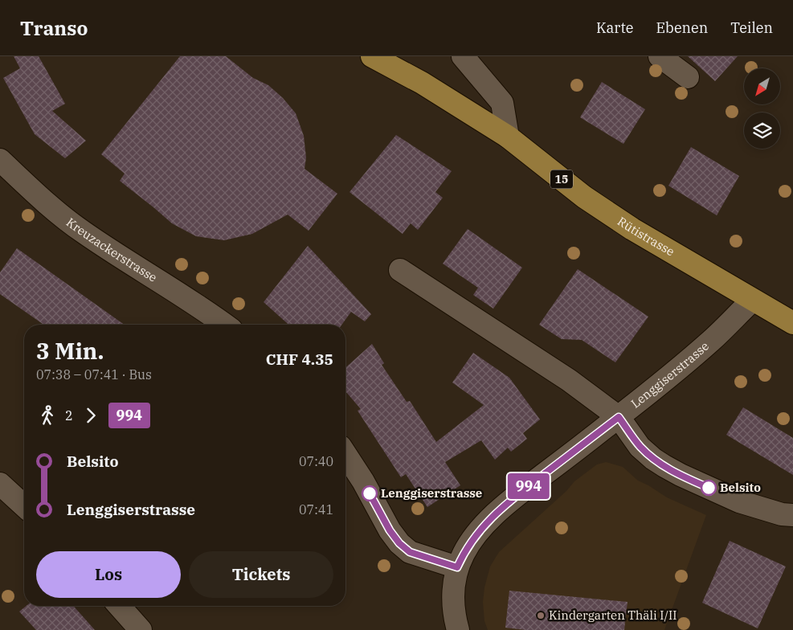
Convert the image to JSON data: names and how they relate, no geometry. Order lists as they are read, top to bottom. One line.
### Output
{"streets":{"main road":["15","Rütistrasse"],"street":["Kreuzackerstrasse","Lenggiserstrasse"]},"crossings":[["Rütistrasse","Lenggiserstrasse"]],"places":["Belsito","Lenggiserstrasse","Kindergarten Thäli I/II"],"lines":["bus line 994"],"north":"bottom left","page":{"header":"Transo","nav":["Karte","Ebenen","Teilen"],"on_map":"994","heading":["3 Min.","07:38 – 07:41 · Bus","CHF 4.35"],"legs":["2","994"],"list":[{"name":"Belsito","value":"07:40"},{"name":"Lenggiserstrasse","value":"07:41"}],"buttons":["Los","Tickets"]}}
